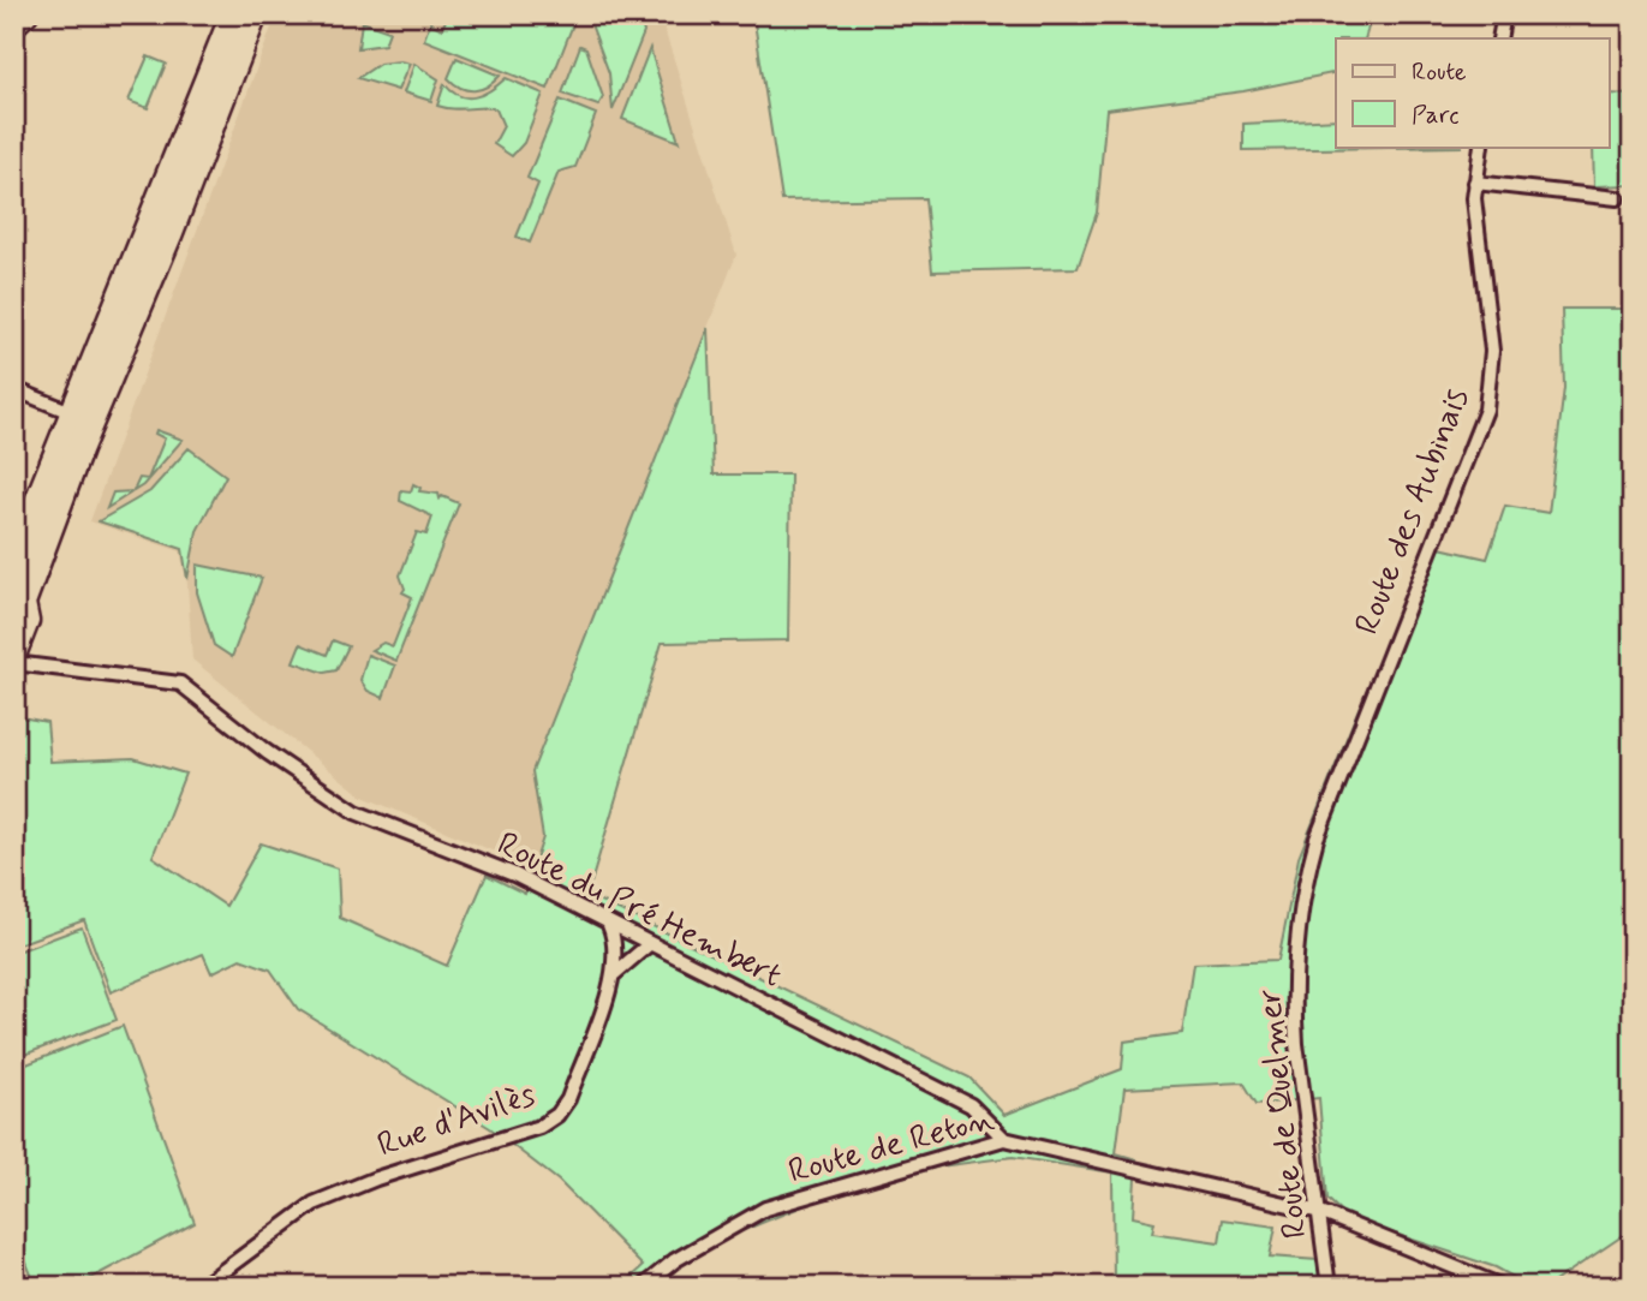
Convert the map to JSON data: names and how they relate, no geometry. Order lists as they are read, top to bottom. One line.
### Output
{"streets":{"street":["Route des Aubinais","Route du Pré Hembert","Route de Quelmer","Rue d'Avilès","Route de Reton"]},"crossings":[["Route des Aubinais","Route de Quelmer"],["Route du Pré Hembert","Rue d'Avilès"],["Route du Pré Hembert","Route de Reton"],["Route de Quelmer","Route de Reton"]],"legend":["Route","Parc"]}
